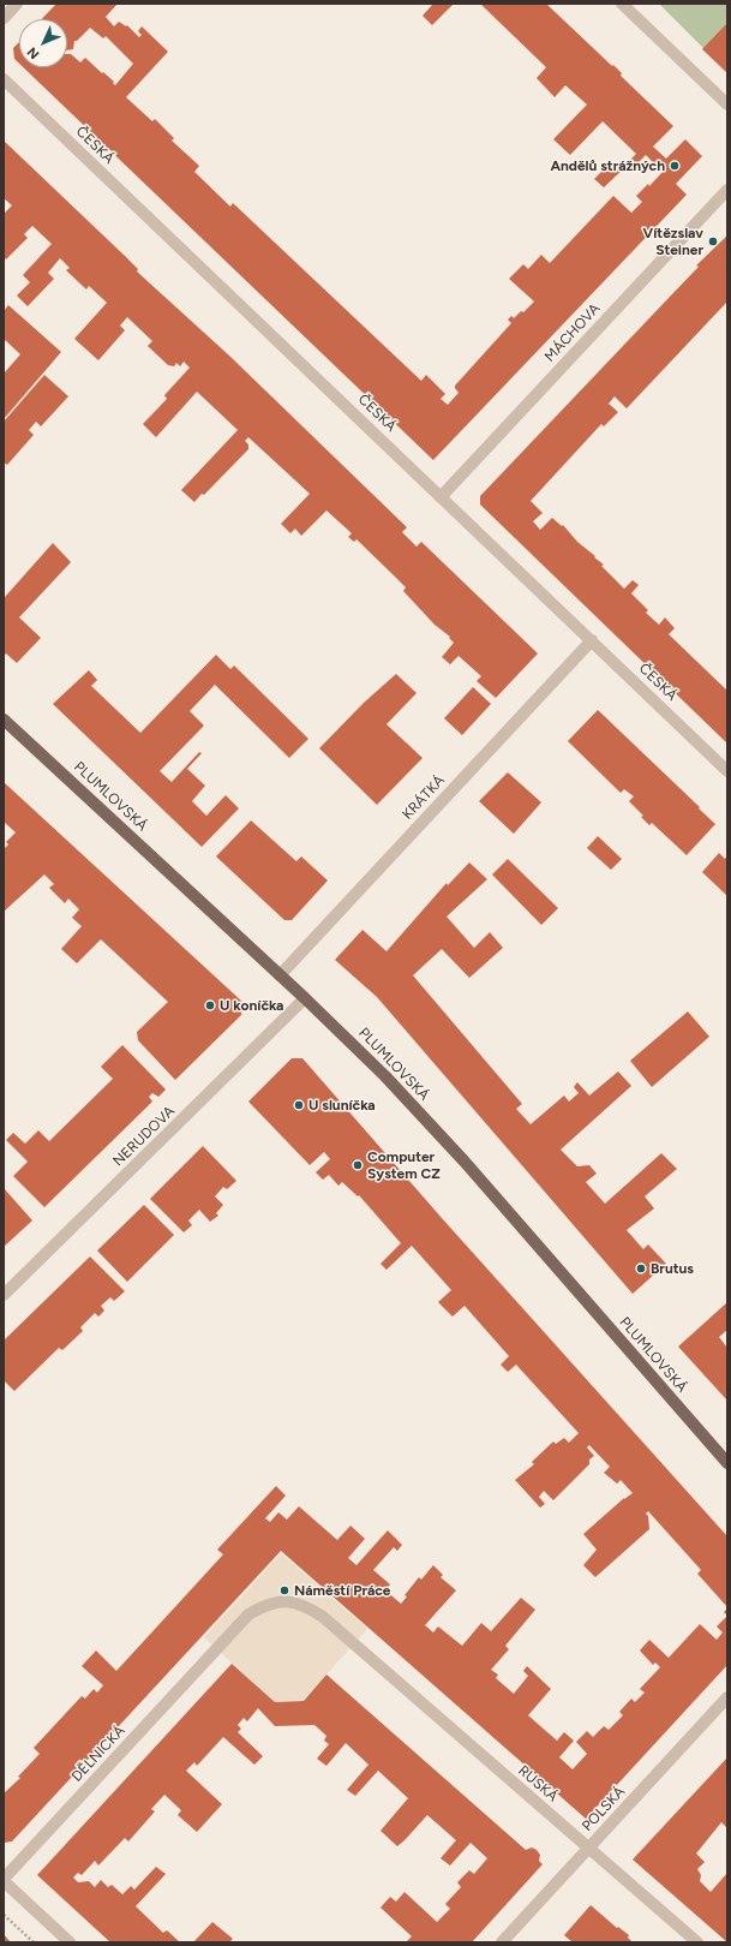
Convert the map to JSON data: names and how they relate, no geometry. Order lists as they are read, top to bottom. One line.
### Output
{"streets":{"main road":["PLUMLOVSKÁ"],"street":["ČESKÁ","MÁCHOVA","KRÁTKÁ","NERUDOVA","DĚLNICKÁ","RUSKÁ","POLSKÁ"]},"crossings":[["ČESKÁ","MÁCHOVA"],["ČESKÁ","KRÁTKÁ"],["PLUMLOVSKÁ","KRÁTKÁ"],["PLUMLOVSKÁ","NERUDOVA"],["DĚLNICKÁ","RUSKÁ"],["RUSKÁ","POLSKÁ"]],"places":["Andělů strážných","Vítězslav Steiner","U koníčka","U sluníčka","Computer System CZ","Brutus","Náměstí Práce"],"north":"bottom left"}
